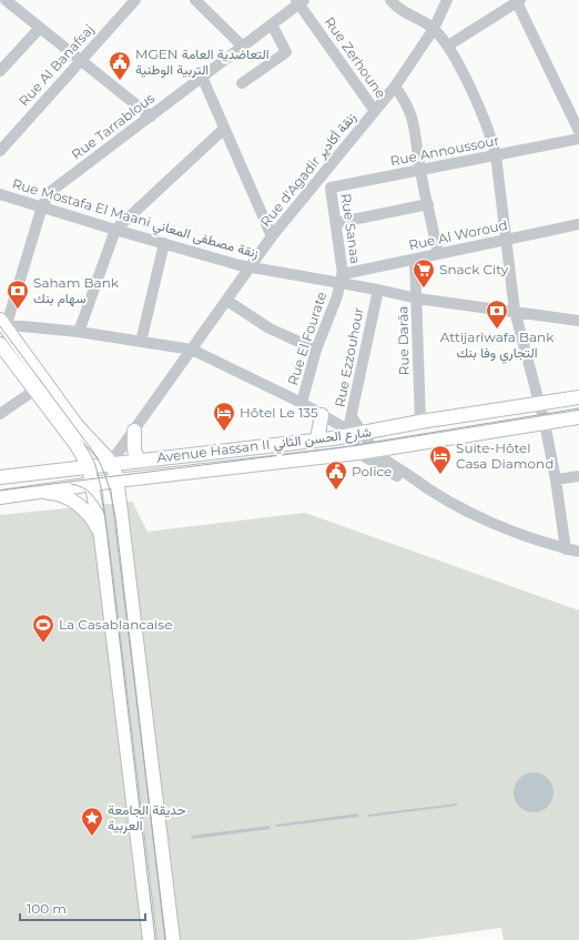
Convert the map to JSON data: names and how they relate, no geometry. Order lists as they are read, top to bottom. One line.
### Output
{"streets":{"main road":["Avenue Hassan II شارع الحسن الثاني"],"street":["Rue Zerhoune","Rue Al Banafsaj","Rue Tarrablous","Rue Annoussour","Rue d'Agadir زنقة أكادير","Rue Mostafa El Maani زنقة مصطفى المعاني","Rue Sanaa","Rue Al Woroud","Rue El Fourate","Rue Darâa","Rue Ezzouhour"]},"crossings":[["Rue Zerhoune","Rue Tarrablous"],["Rue Zerhoune","Rue d'Agadir زنقة أكادير"],["Rue Tarrablous","Rue Mostafa El Maani زنقة مصطفى المعاني"],["Rue Annoussour","Rue Sanaa"],["Rue d'Agadir زنقة أكادير","Rue Mostafa El Maani زنقة مصطفى المعاني"],["Rue d'Agadir زنقة أكادير","Avenue Hassan II شارع الحسن الثاني"],["Rue Mostafa El Maani زنقة مصطفى المعاني","Rue Sanaa"],["Rue Mostafa El Maani زنقة مصطفى المعاني","Rue Al Woroud"],["Rue Mostafa El Maani زنقة مصطفى المعاني","Rue El Fourate"],["Rue Mostafa El Maani زنقة مصطفى المعاني","Rue Darâa"],["Rue Mostafa El Maani زنقة مصطفى المعاني","Rue Ezzouhour"],["Rue Sanaa","Rue Al Woroud"],["Rue Sanaa","Rue El Fourate"],["Rue Al Woroud","Rue El Fourate"],["Rue Al Woroud","Rue Darâa"],["Rue Darâa","Avenue Hassan II شارع الحسن الثاني"],["Rue Ezzouhour","Avenue Hassan II شارع الحسن الثاني"]],"places":{"public building":["MGEN التعاضدية العامة التربية الوطنية","Police"],"supermarket":["Snack City"],"bank":["Saham Bank سهام بنك","Attijariwafa Bank التجاري وفا بنك"],"hotel":["Hôtel Le 135","Suite-Hôtel Casa Diamond"],"sports":["La Casablancaise"],"place":["حديقة الجامعة العربية"]},"scale_bar":"100 m"}
